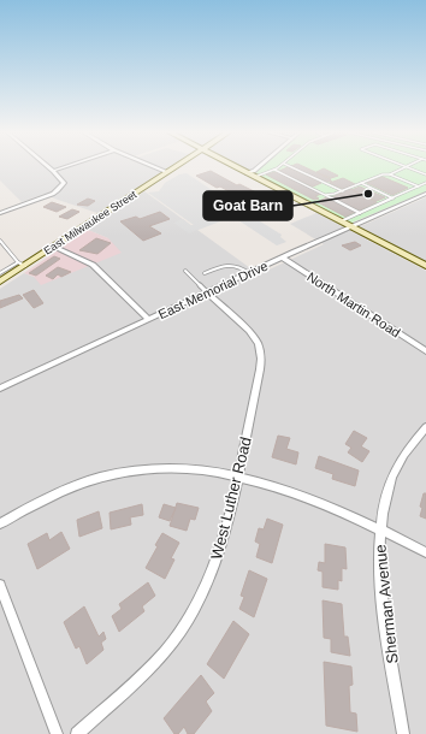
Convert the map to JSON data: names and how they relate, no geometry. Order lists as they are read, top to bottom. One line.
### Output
{"streets":{"street":["East Milwaukee Street","East Memorial Drive","North Martin Road","West Luther Road","Sherman Avenue"]},"crossings":[["East Memorial Drive","North Martin Road"],["East Memorial Drive","West Luther Road"]],"places":["Goat Barn"]}
